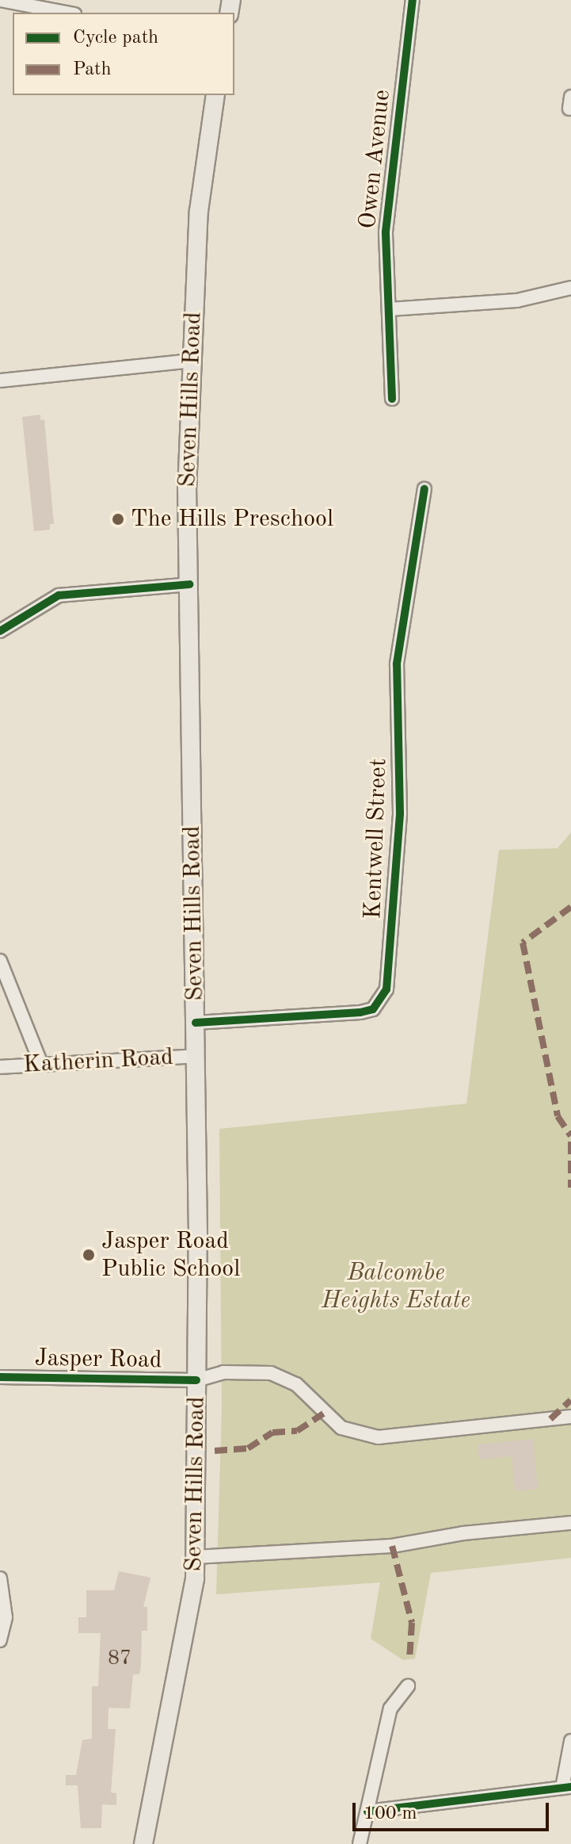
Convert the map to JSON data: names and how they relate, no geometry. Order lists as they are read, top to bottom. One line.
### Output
{"streets":{"main road":["Seven Hills Road"],"street":["Owen Avenue","Kentwell Street","Katherin Road","Jasper Road"]},"crossings":[["Seven Hills Road","Kentwell Street"],["Seven Hills Road","Katherin Road"],["Seven Hills Road","Jasper Road"]],"parks":["Balcombe Heights Estate"],"places":["The Hills Preschool","Jasper Road Public School"],"house_numbers":["87"],"legend":["Cycle path","Path"],"scale_bar":"100 m"}
